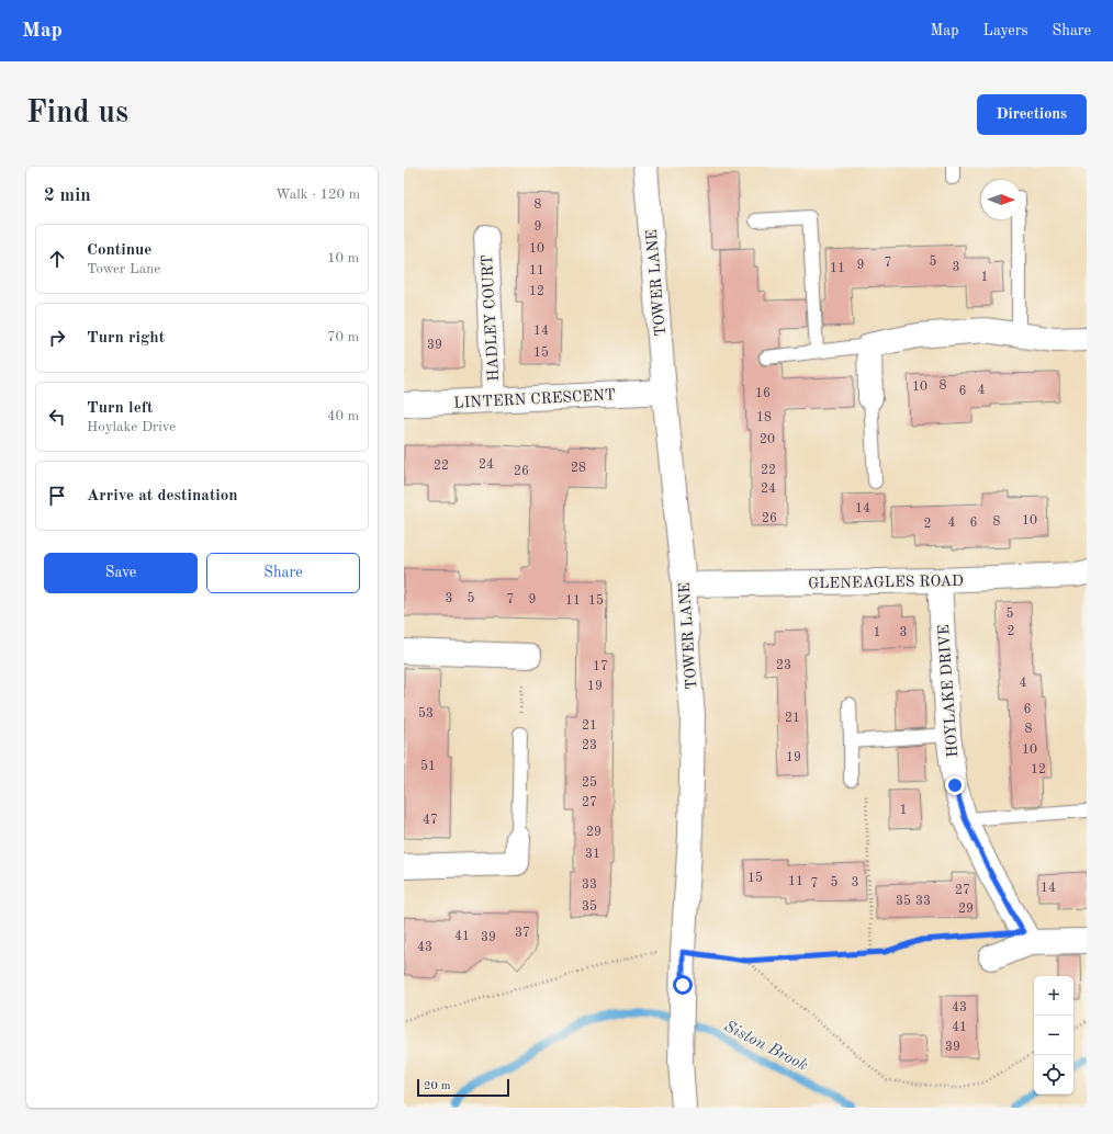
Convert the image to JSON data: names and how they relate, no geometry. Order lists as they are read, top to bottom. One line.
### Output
{"streets":{"street":["TOWER LANE","HADLEY COURT","LINTERN CRESCENT","GLENEAGLES ROAD","HOYLAKE DRIVE"]},"crossings":[["TOWER LANE","LINTERN CRESCENT"],["TOWER LANE","GLENEAGLES ROAD"],["HADLEY COURT","LINTERN CRESCENT"],["GLENEAGLES ROAD","HOYLAKE DRIVE"]],"water":["Siston Brook"],"house_numbers":["8","9","10","5","7","9","3","11","11","1","12","14","39","15","8","10","4","6","16","18","20","24","22","28","22","26","24","14","26","10","8","4","6","2","3","5","7","9","11","15","5","2","1","3","23","17","4","19","6","53","21","21","8","23","10","19","51","12","25","27","1","47","29","31","15","11","5","3","7","33","14","27","35","33","35","29","37","41","39","43","43","41","39"],"scale_bar":"20 m","north":"right","page":{"header":"Map","nav":["Map","Layers","Share"],"buttons":["Directions",["Save","Share"]],"title":"Find us","heading":["2 min","Walk · 120 m"],"list":[["Continue","Tower Lane","10 m"],["Turn right","70 m"],["Turn left","Hoylake Drive","40 m"],"Arrive at destination"],"map_buttons":["+","−"],"scale":"20 m"}}
